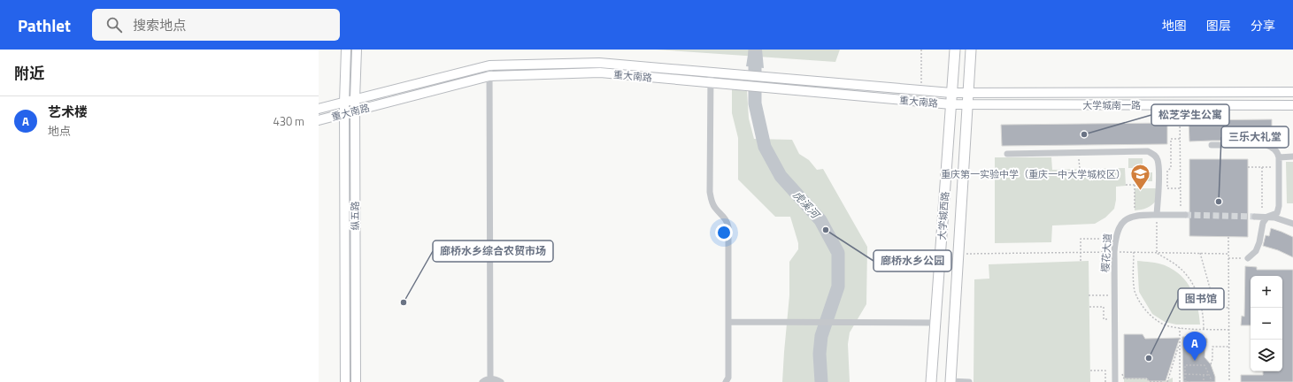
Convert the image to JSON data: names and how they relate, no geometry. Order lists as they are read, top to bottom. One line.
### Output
{"streets":{"main road":["重大南路","大学城南一路","纵五路","大学城西路"],"street":["樱花大道"]},"crossings":[["重大南路","大学城南一路"],["重大南路","纵五路"],["重大南路","大学城西路"],["大学城南一路","大学城西路"]],"water":["虎溪河"],"places":{"other":["松芝学生公寓","三乐大礼堂","廊桥水乡公园","廊桥水乡综合农贸市场","图书馆"],"school or university":["重庆第一实验中学（重庆一中大学城校区）"]},"page":{"header":"Pathlet","search":"搜索地点","nav":["地图","图层","分享"],"heading":"附近","list":[{"mark":"A","name":"艺术楼","note":"地点","value":"430 m"}],"map_buttons":["+","−"],"pins":"A"}}
